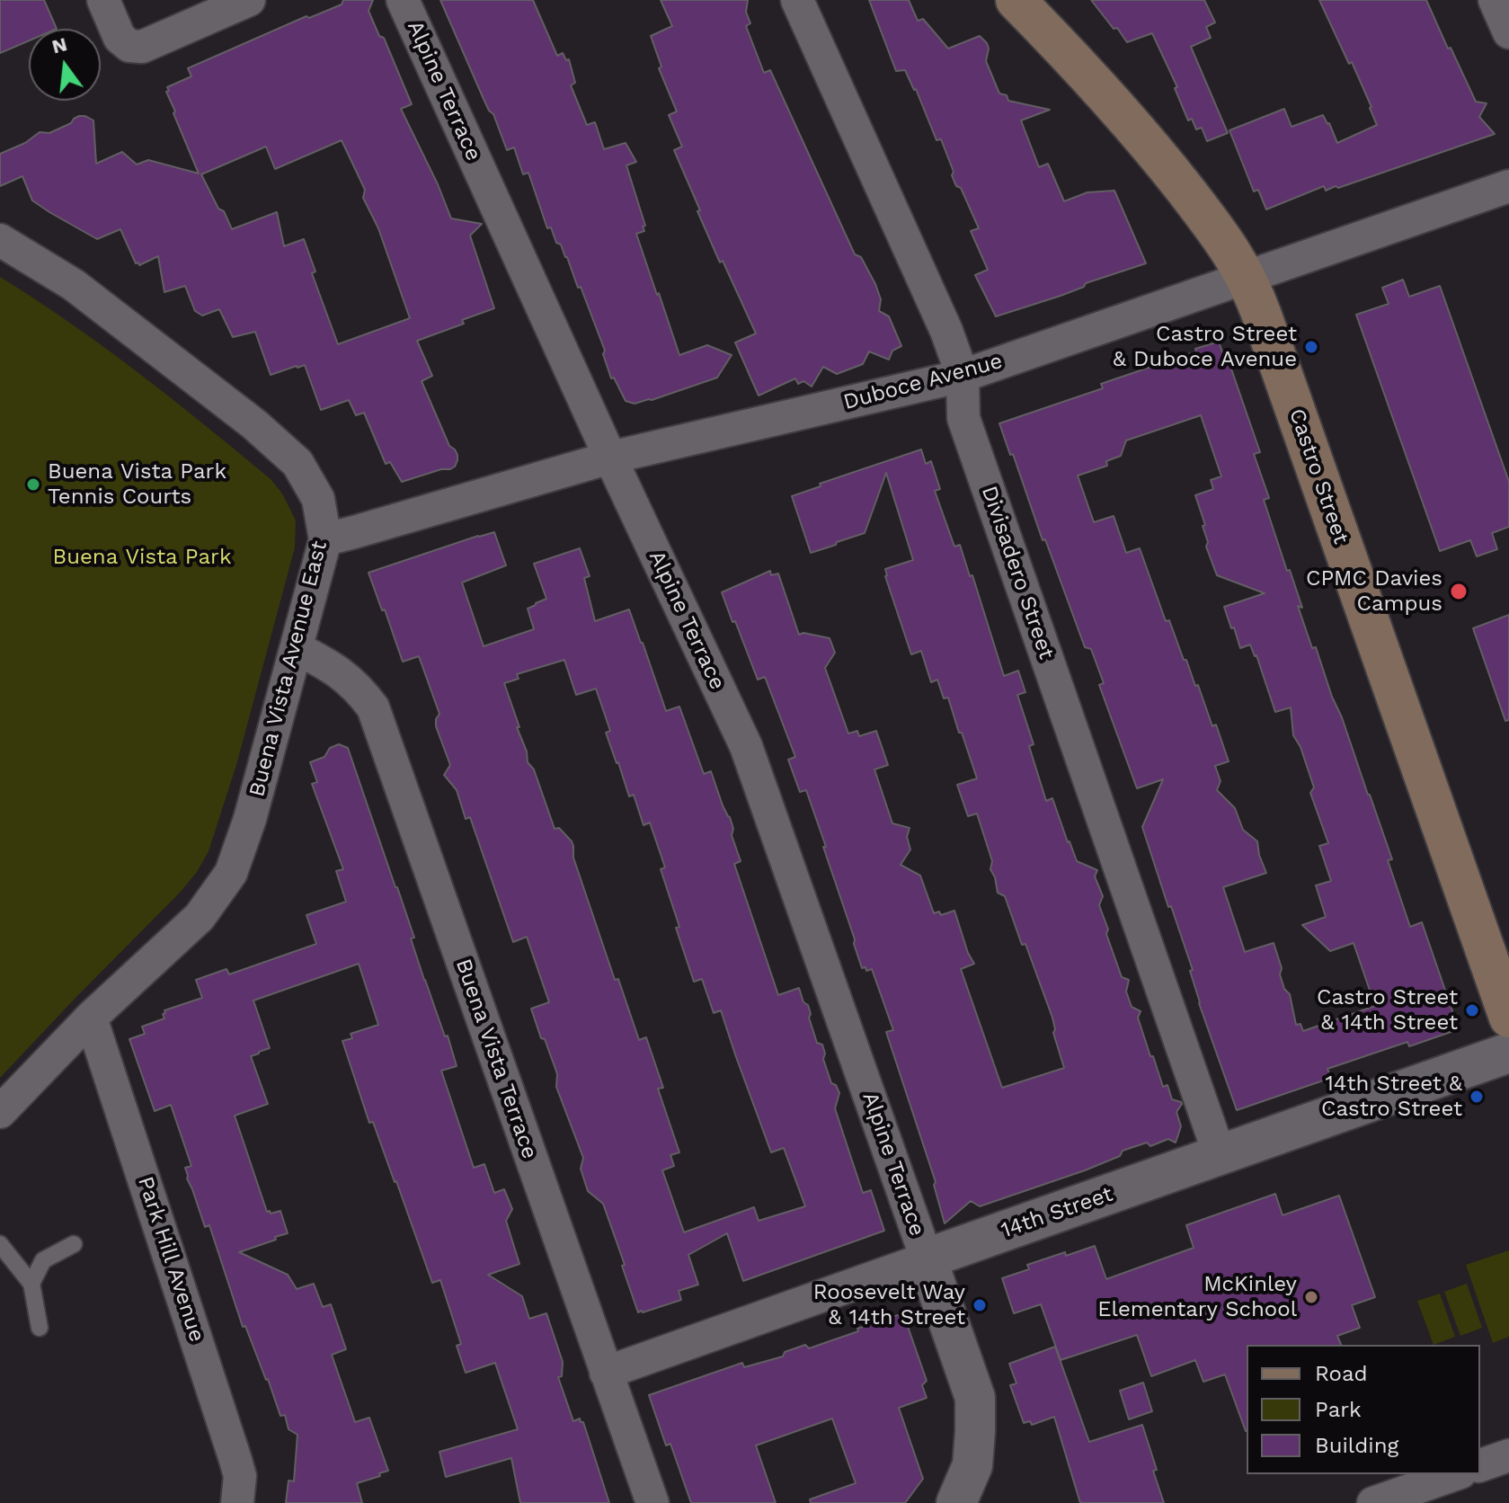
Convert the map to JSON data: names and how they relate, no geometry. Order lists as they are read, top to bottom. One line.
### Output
{"streets":{"main road":["Castro Street"],"street":["Alpine Terrace","Duboce Avenue","Divisadero Street","Buena Vista Avenue East","Buena Vista Terrace","14th Street","Park Hill Avenue"]},"crossings":[["Alpine Terrace","Duboce Avenue"],["Alpine Terrace","14th Street"],["Duboce Avenue","Castro Street"],["Duboce Avenue","Divisadero Street"],["Duboce Avenue","Buena Vista Avenue East"],["Divisadero Street","14th Street"],["Buena Vista Avenue East","Buena Vista Terrace"],["Buena Vista Avenue East","Park Hill Avenue"],["Buena Vista Terrace","14th Street"]],"parks":["Buena Vista Park"],"places":["Castro Street & Duboce Avenue","Buena Vista Park Tennis Courts","CPMC Davies Campus","Castro Street & 14th Street","14th Street & Castro Street","McKinley Elementary School","Roosevelt Way & 14th Street"],"legend":["Road","Park","Building"],"north":"top"}
